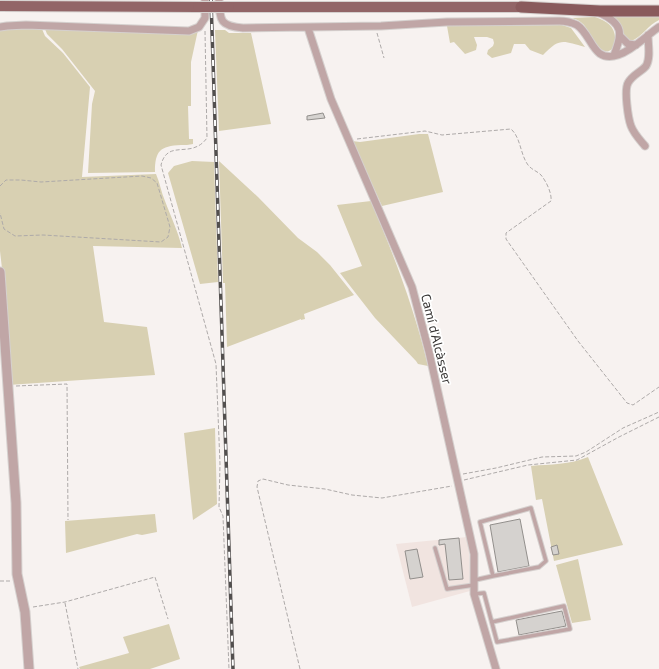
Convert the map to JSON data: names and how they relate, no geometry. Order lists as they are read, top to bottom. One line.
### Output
{"streets":{"street":["Camí d'Alcàsser"]}}
